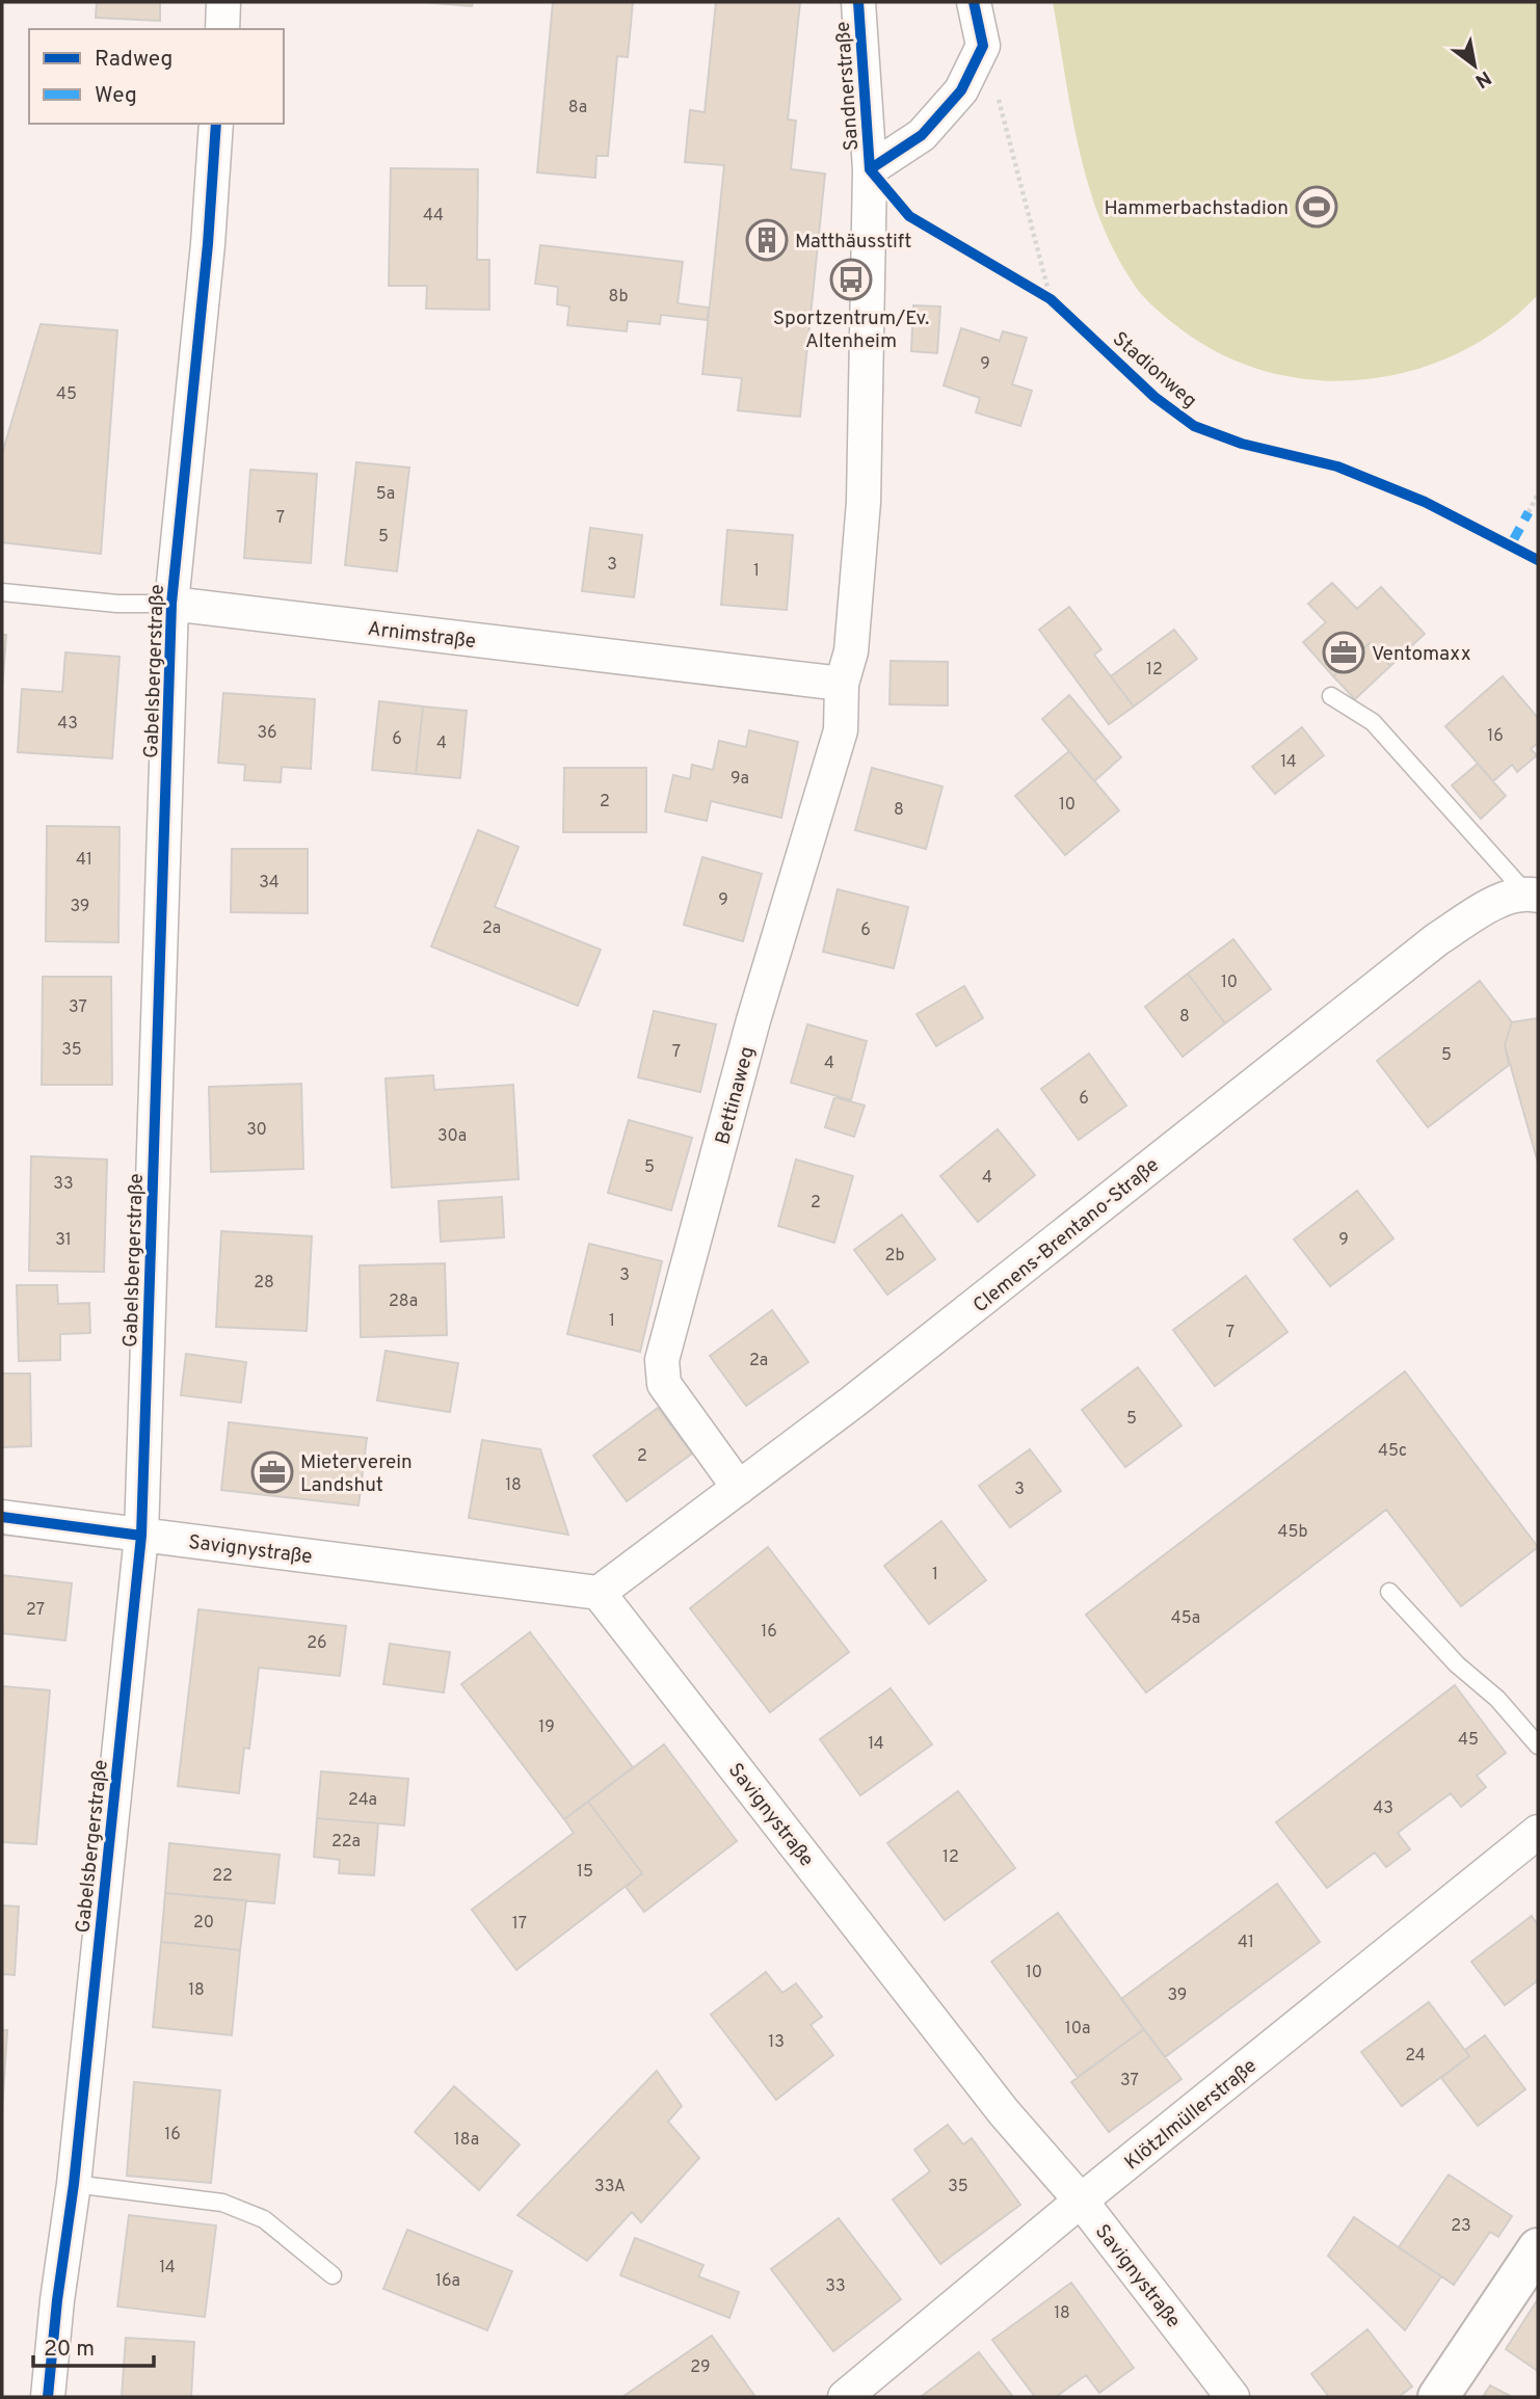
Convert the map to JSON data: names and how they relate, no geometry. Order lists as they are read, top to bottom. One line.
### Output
{"streets":{"street":["Sandnerstraße","Arnimstraße","Gabelsbergerstraße","Bettinaweg","Clemens-Brentano-Straße","Savignystraße","Klötzlmüllerstraße"],"cycle path":["Stadionweg"]},"crossings":[["Sandnerstraße","Arnimstraße"],["Sandnerstraße","Bettinaweg"],["Arnimstraße","Gabelsbergerstraße"],["Arnimstraße","Bettinaweg"],["Gabelsbergerstraße","Savignystraße"],["Bettinaweg","Clemens-Brentano-Straße"],["Clemens-Brentano-Straße","Savignystraße"],["Savignystraße","Klötzlmüllerstraße"]],"places":{"sports":["Hammerbachstadion"],"building":["Matthäusstift"],"bus stop":["Sportzentrum/Ev. Altenheim"],"office":["Ventomaxx","Mieterverein Landshut"]},"house_numbers":["8a","44","8b","9","45","5a","7","5","3","1","12","43","36","16","6","4","14","9a","2","10","8","41","34","9","39","2a","6","10","37","8","35","7","5","4","6","30","30a","5","4","33","2","31","9","2b","3","28","28a","1","7","2a","5","45c","2","18","3","45b","1","27","45a","16","26","19","45","14","24a","43","22a","12","15","22","20","17","41","10","18","39","10a","13","24","37","16","18a","33A","35","23","14","16a","33","18","29"],"legend":["Radweg","Weg"],"scale_bar":"20 m","north":"bottom right"}
